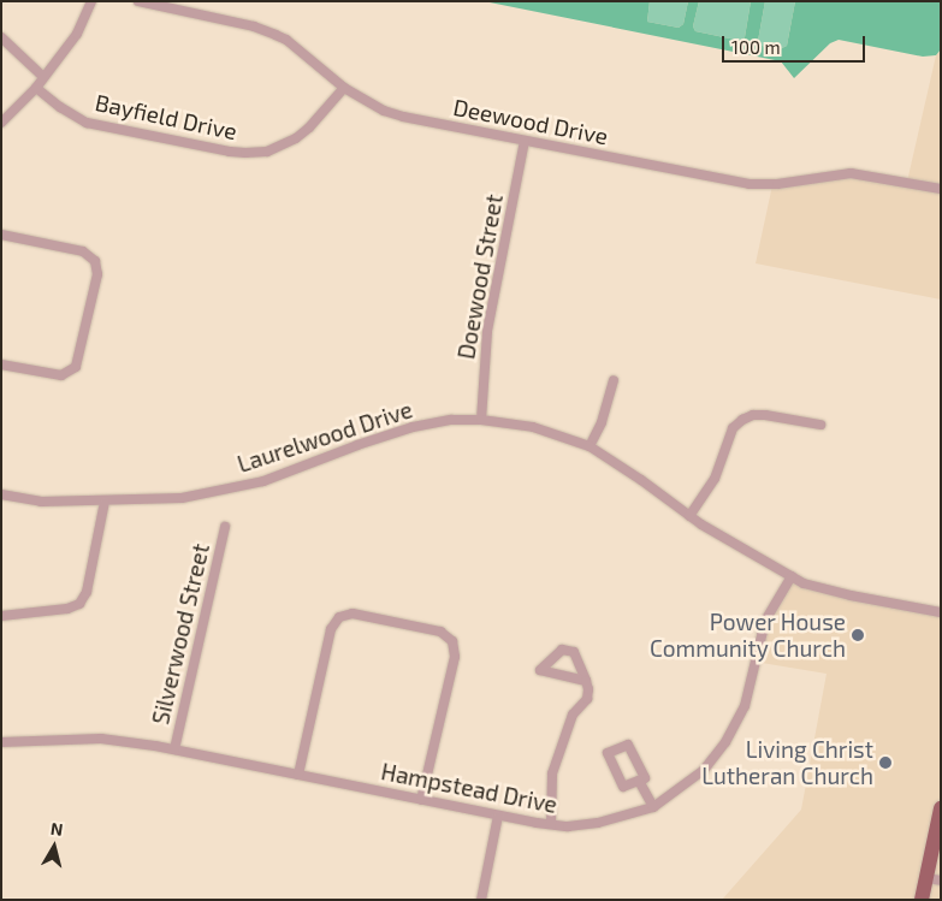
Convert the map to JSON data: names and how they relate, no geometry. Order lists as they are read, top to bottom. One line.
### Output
{"streets":{"street":["Bayfield Drive","Deewood Drive","Doewood Street","Laurelwood Drive","Silverwood Street","Hampstead Drive"]},"crossings":[["Bayfield Drive","Deewood Drive"],["Deewood Drive","Doewood Street"],["Doewood Street","Laurelwood Drive"],["Laurelwood Drive","Hampstead Drive"],["Silverwood Street","Hampstead Drive"]],"places":["Power House Community Church","Living Christ Lutheran Church"],"scale_bar":"100 m","north":"top"}
